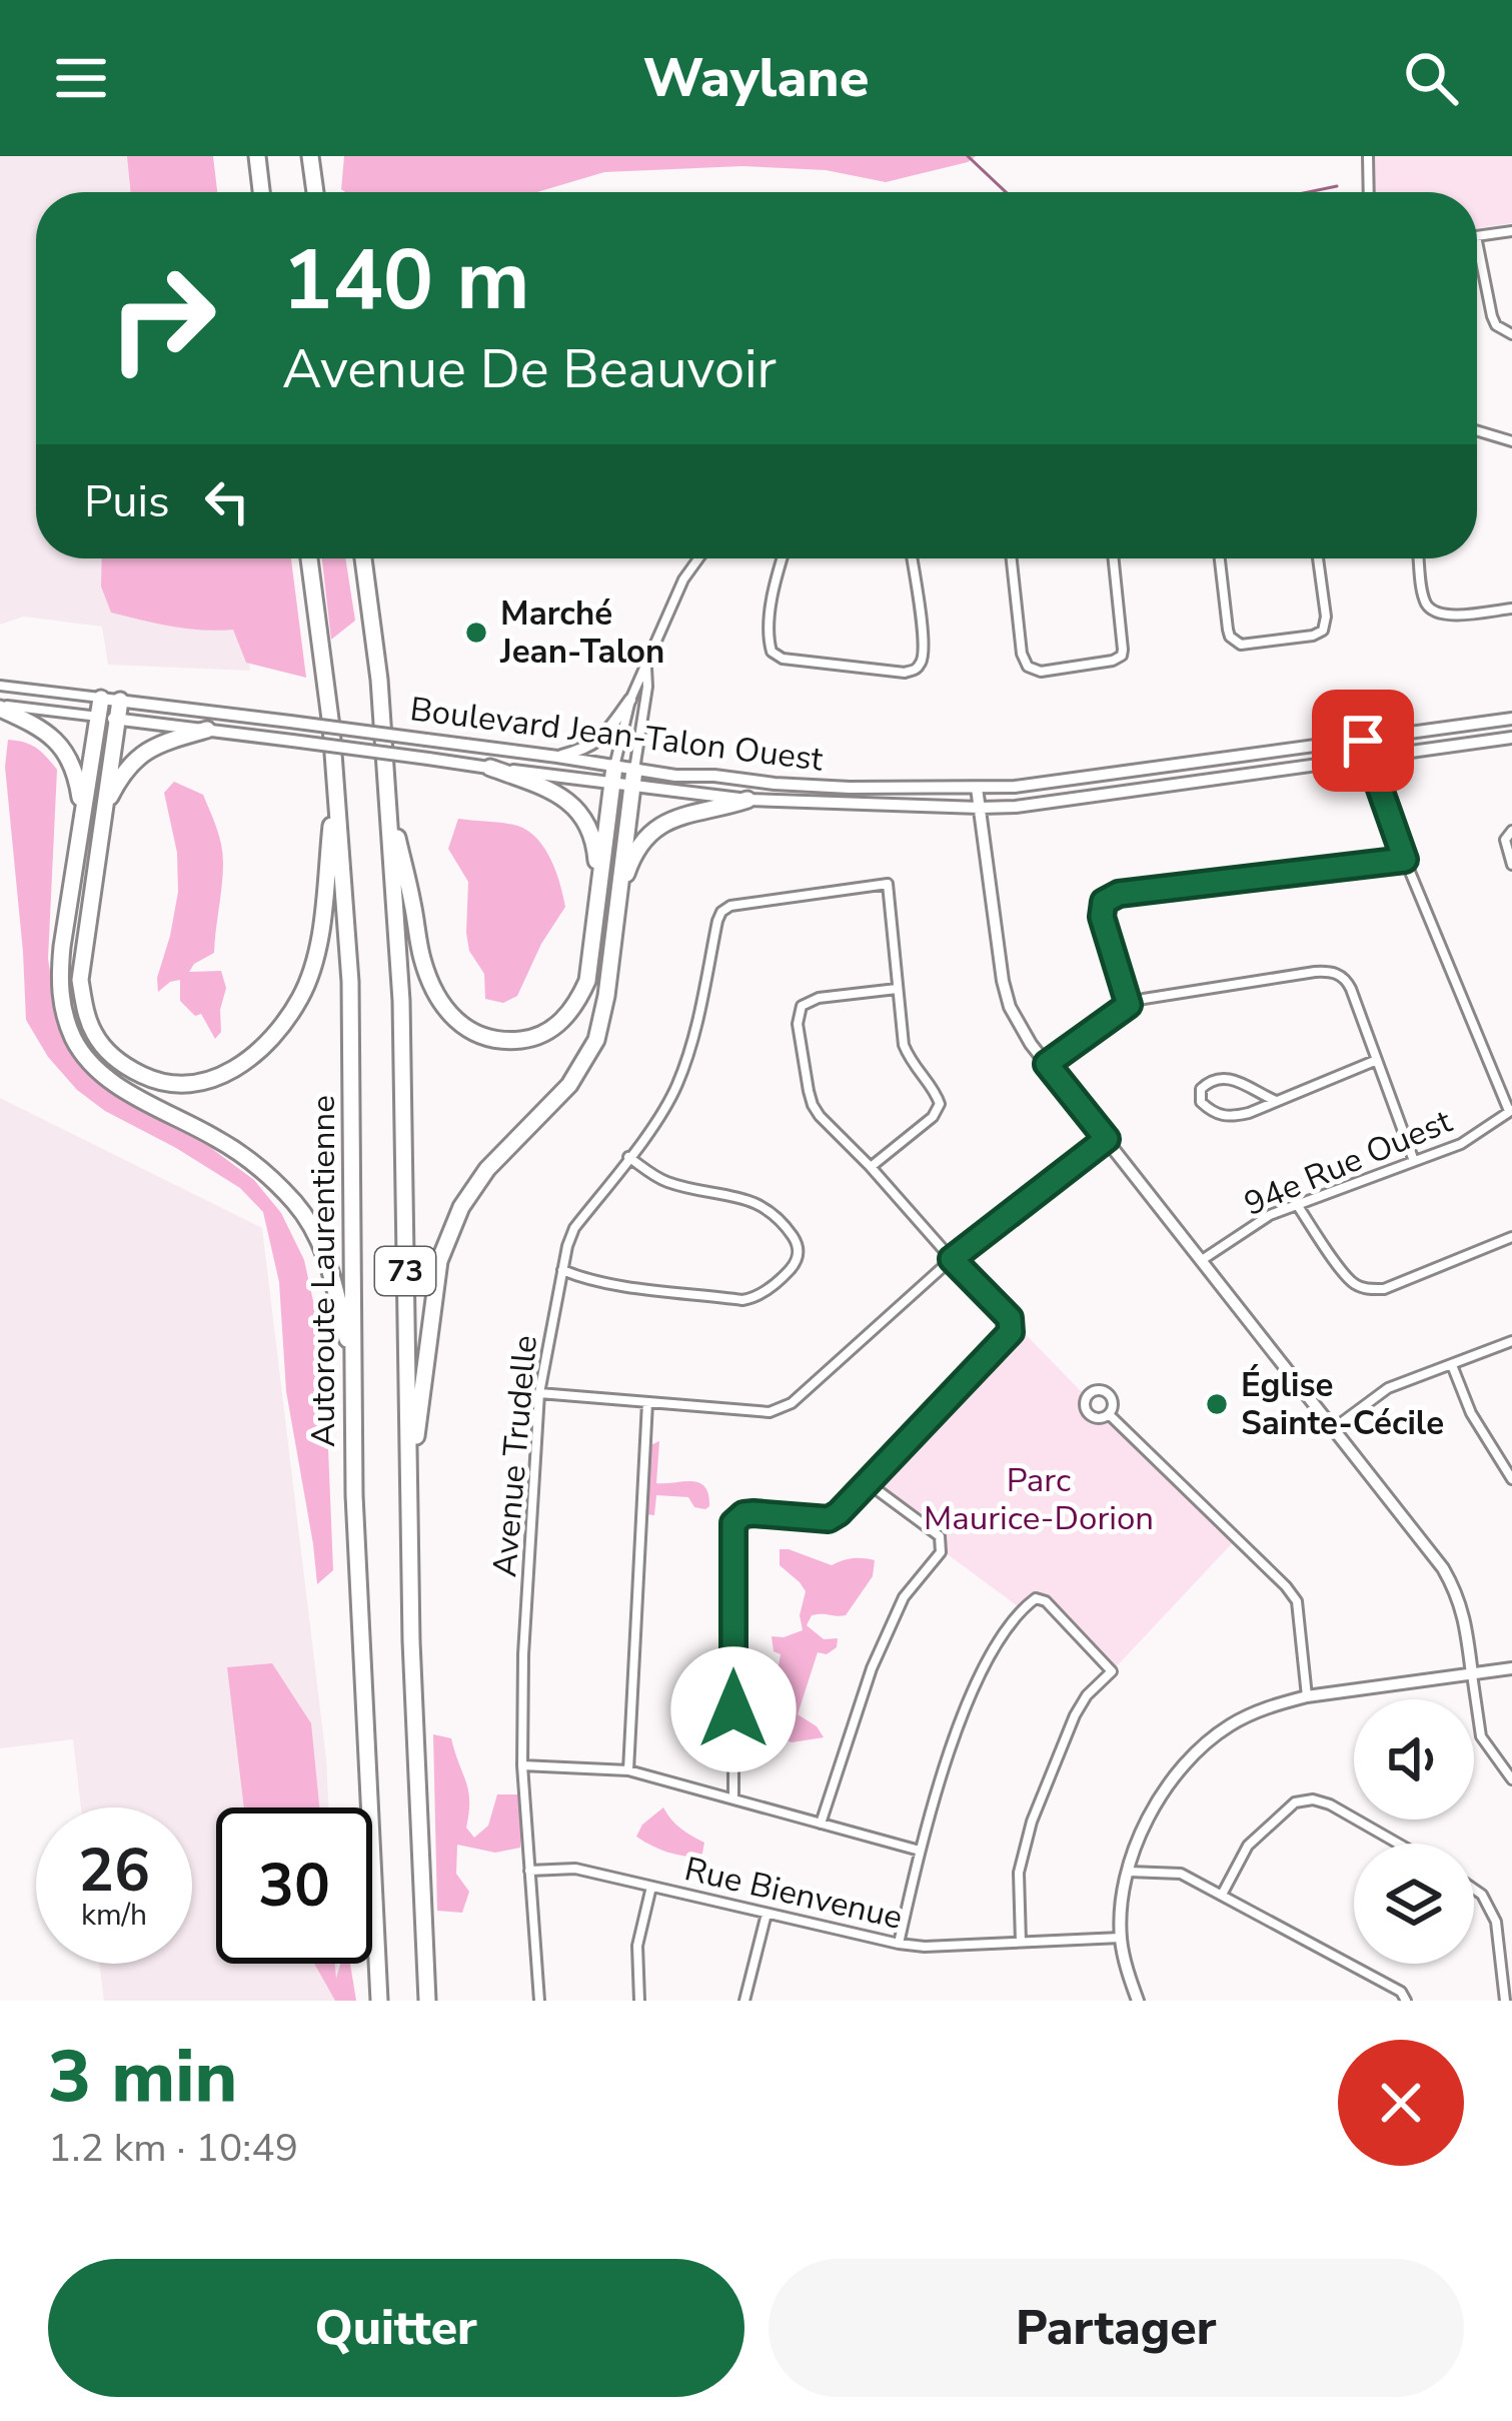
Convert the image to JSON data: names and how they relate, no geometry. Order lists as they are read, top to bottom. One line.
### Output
{"streets":{"highway":["Autoroute Laurentienne","73"],"street":["Boulevard Jean-Talon Ouest","94e Rue Ouest","Avenue Trudelle","Rue Bienvenue"]},"crossings":[["Avenue Trudelle","Rue Bienvenue"]],"parks":["Parc Maurice-Dorion"],"places":["Marché Jean-Talon","Église Sainte-Cécile"],"page":{"header":"Waylane","turn":["140 m","Avenue De Beauvoir"],"then":"Puis","speed":"26 km/h","limit":"30","heading":["3 min","1.2 km · 10:49"],"buttons":["Quitter","Partager"]}}
